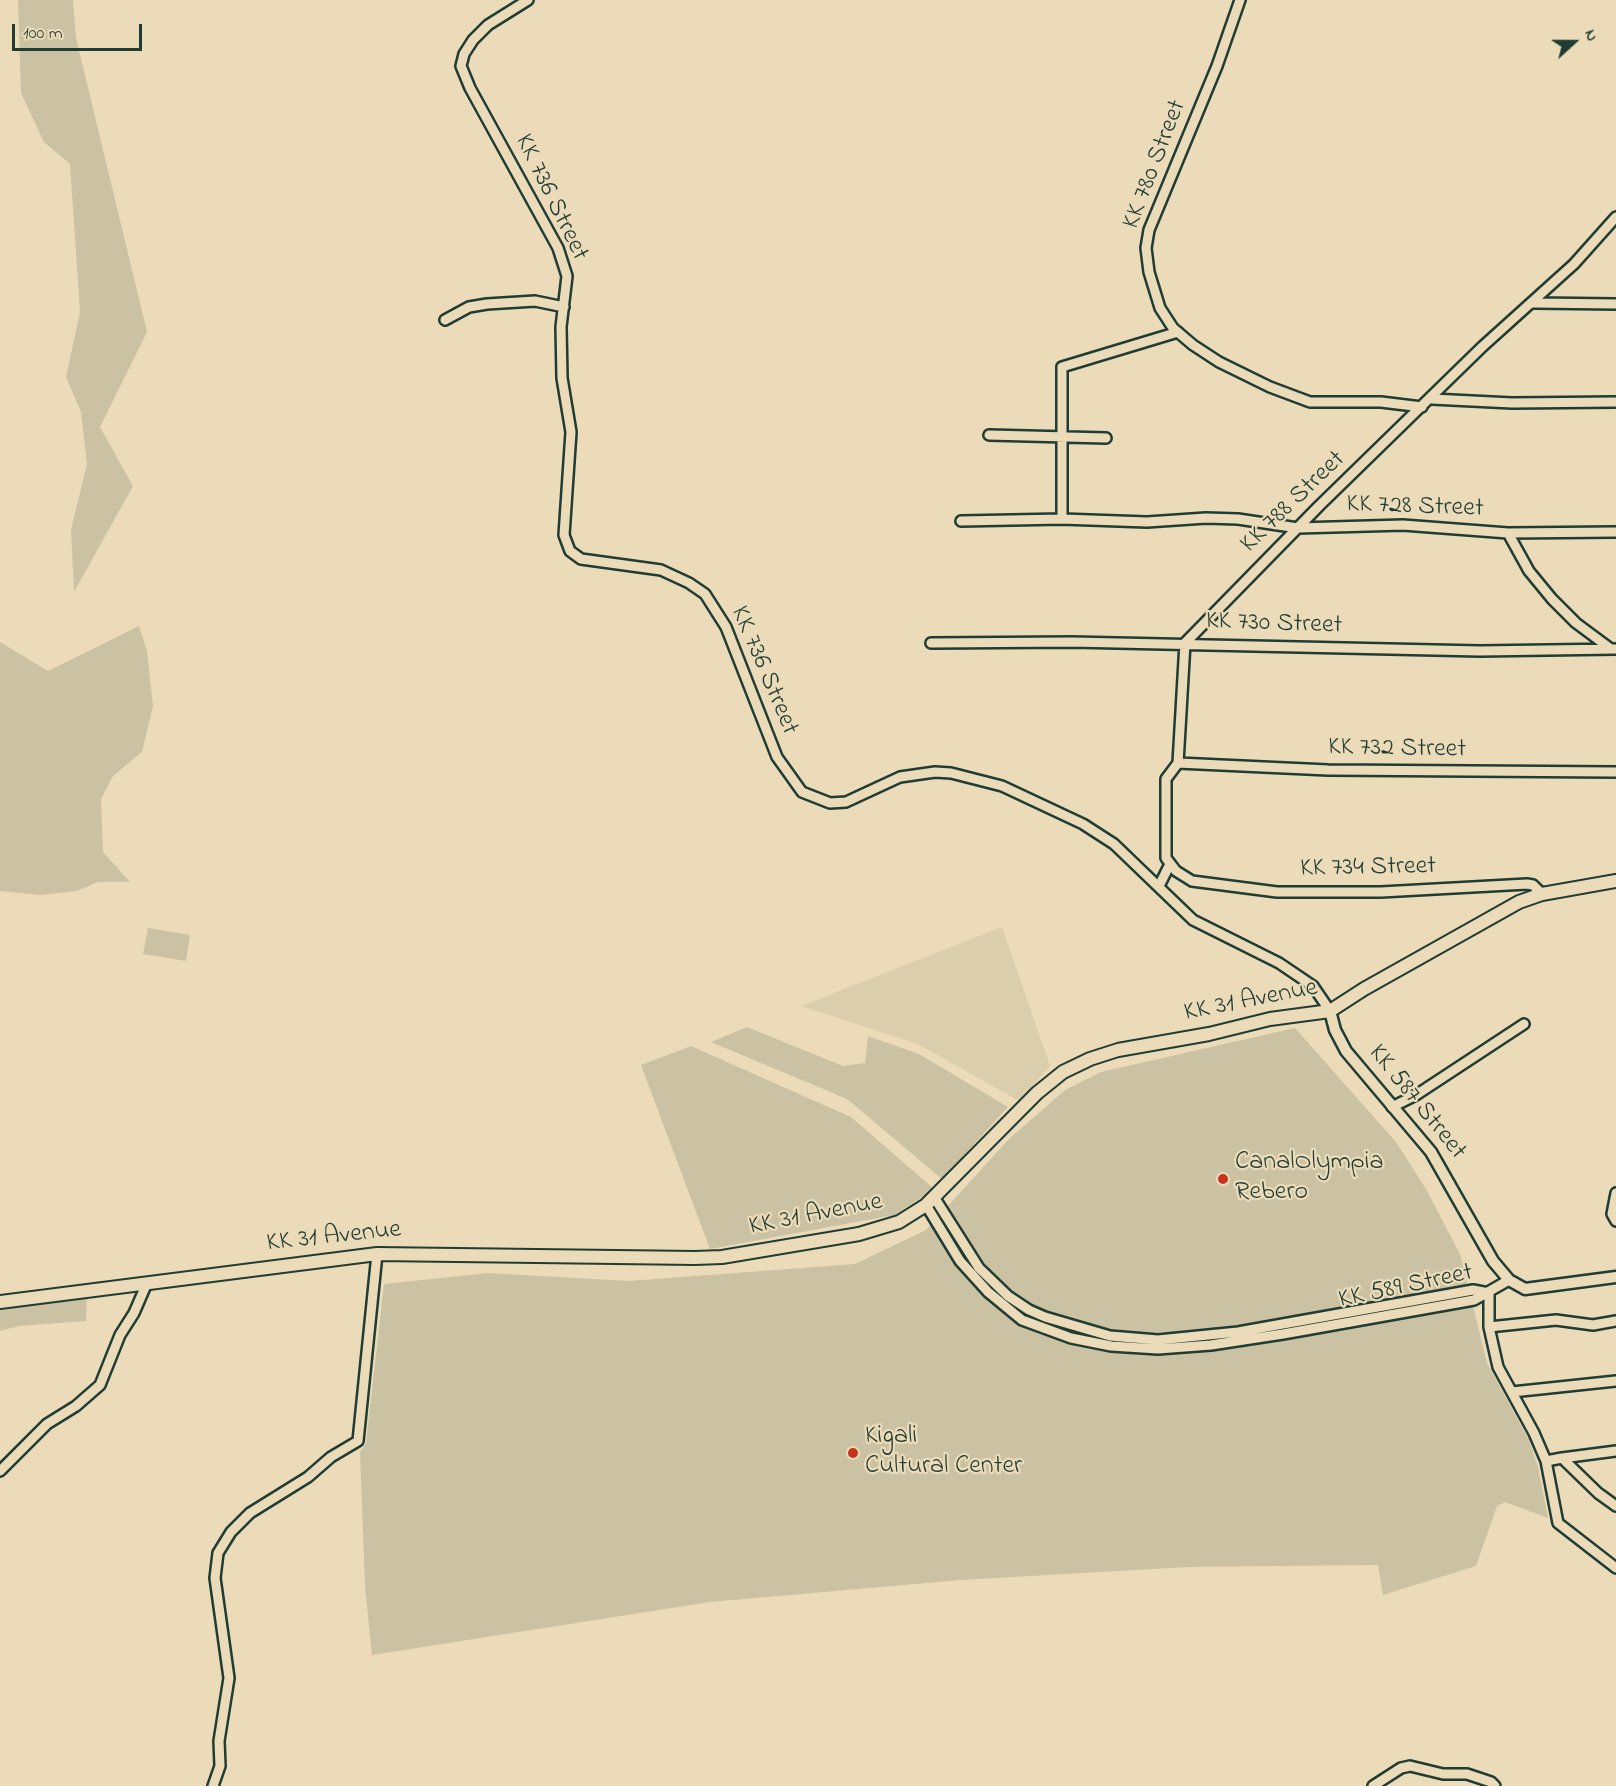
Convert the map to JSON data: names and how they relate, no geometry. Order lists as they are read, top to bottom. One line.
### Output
{"streets":{"main road":["KK 31 Avenue"],"street":["KK 780 Street","KK 736 Street","KK 788 Street","KK 728 Street","KK 730 Street","KK 732 Street","KK 734 Street","KK 587 Street","KK 589 Street"]},"crossings":[["KK 780 Street","KK 788 Street"],["KK 736 Street","KK 31 Avenue"],["KK 736 Street","KK 587 Street"],["KK 788 Street","KK 728 Street"],["KK 788 Street","KK 730 Street"],["KK 734 Street","KK 31 Avenue"],["KK 31 Avenue","KK 587 Street"],["KK 31 Avenue","KK 589 Street"]],"places":["CanalOlympia Rebero","Kigali Cultural Center"],"scale_bar":"100 m","north":"right"}
